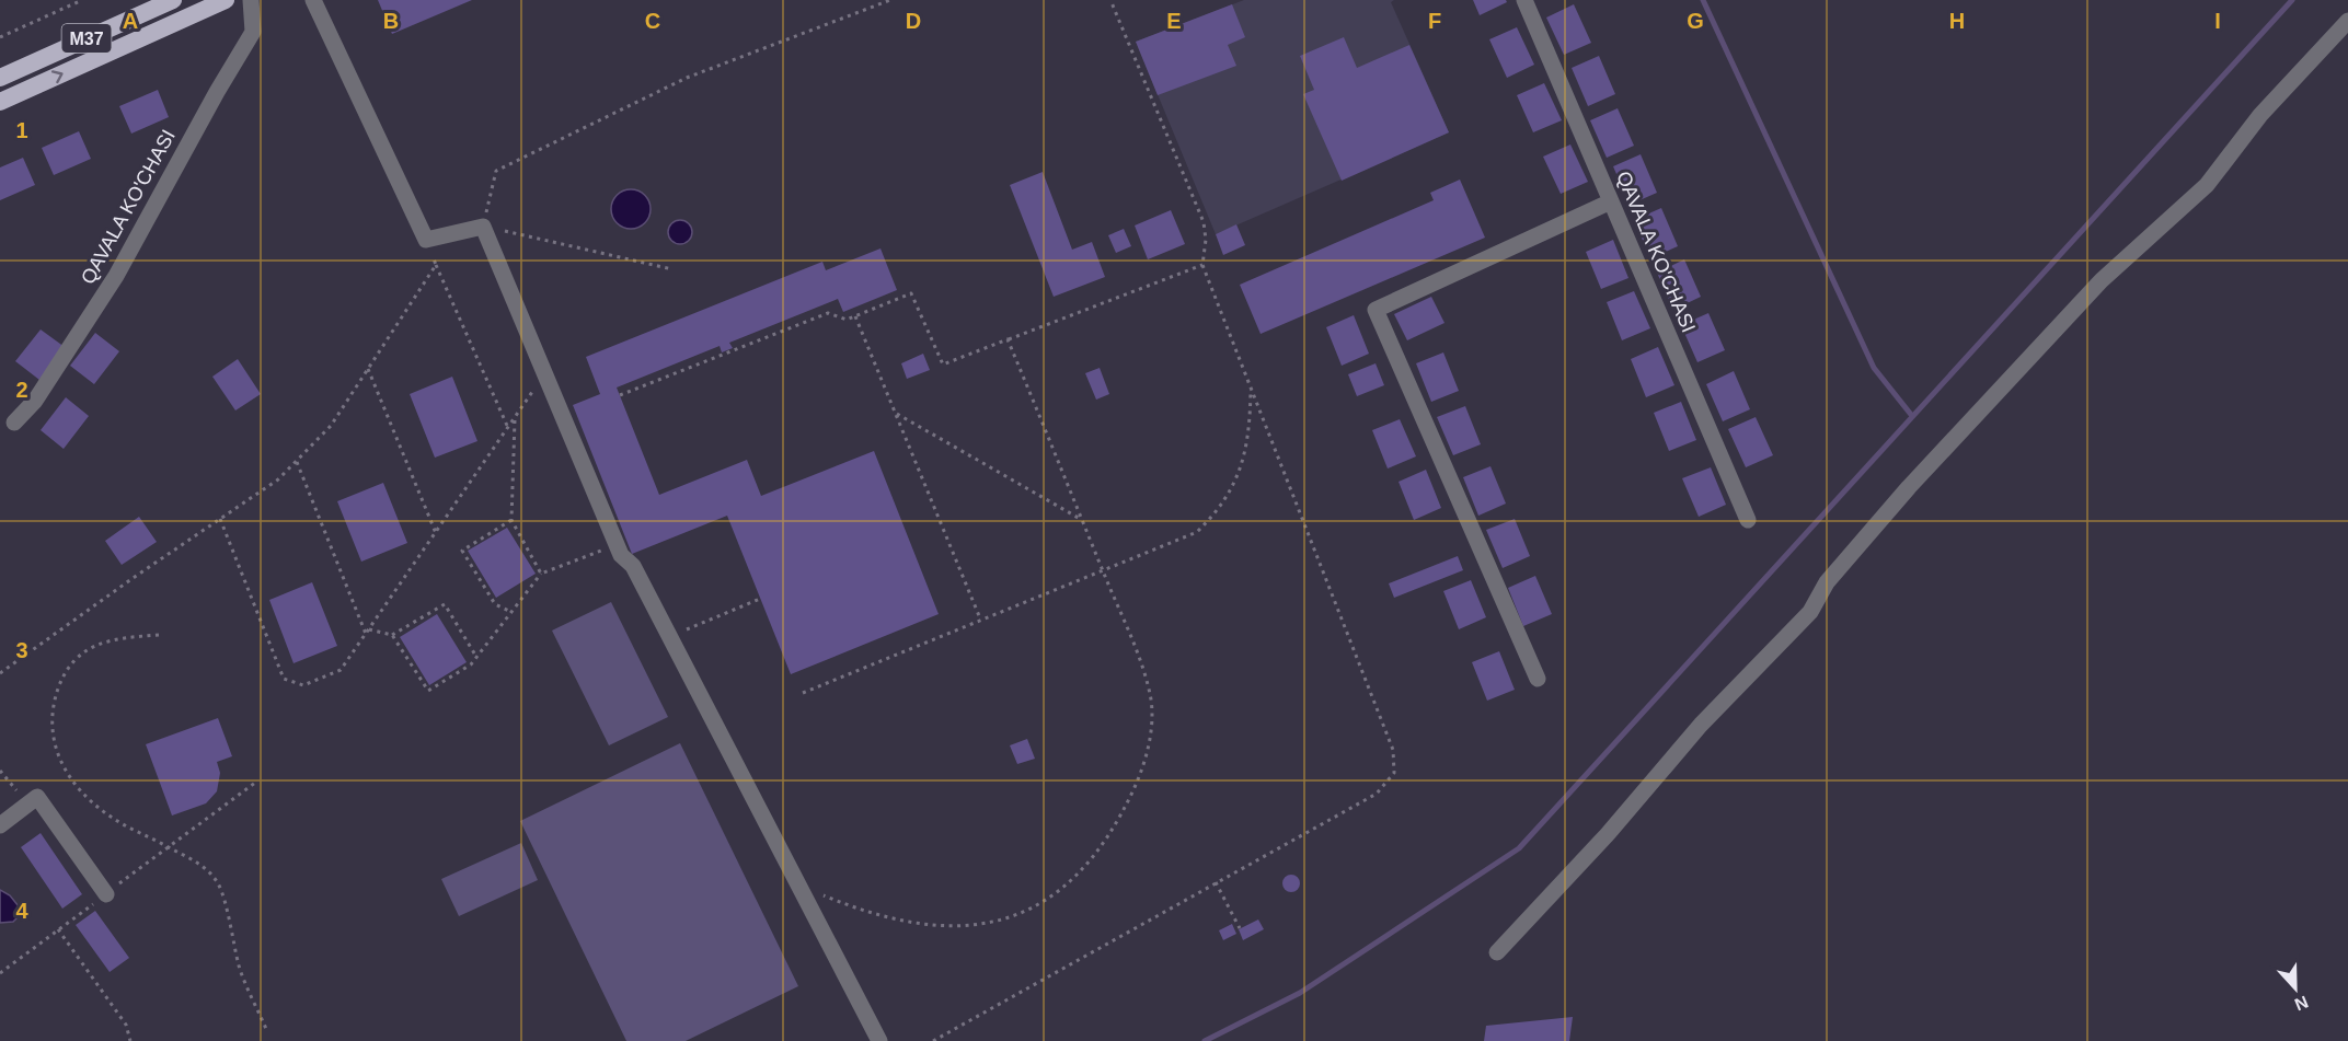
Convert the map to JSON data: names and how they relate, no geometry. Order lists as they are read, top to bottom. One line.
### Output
{"streets":{"highway":["M37"],"street":["QAVALA KO'CHASI"]},"north":"bottom","grid":{"columns":["A","B","C","D","E","F","G","H","I"],"rows":["1","2","3","4"]}}
